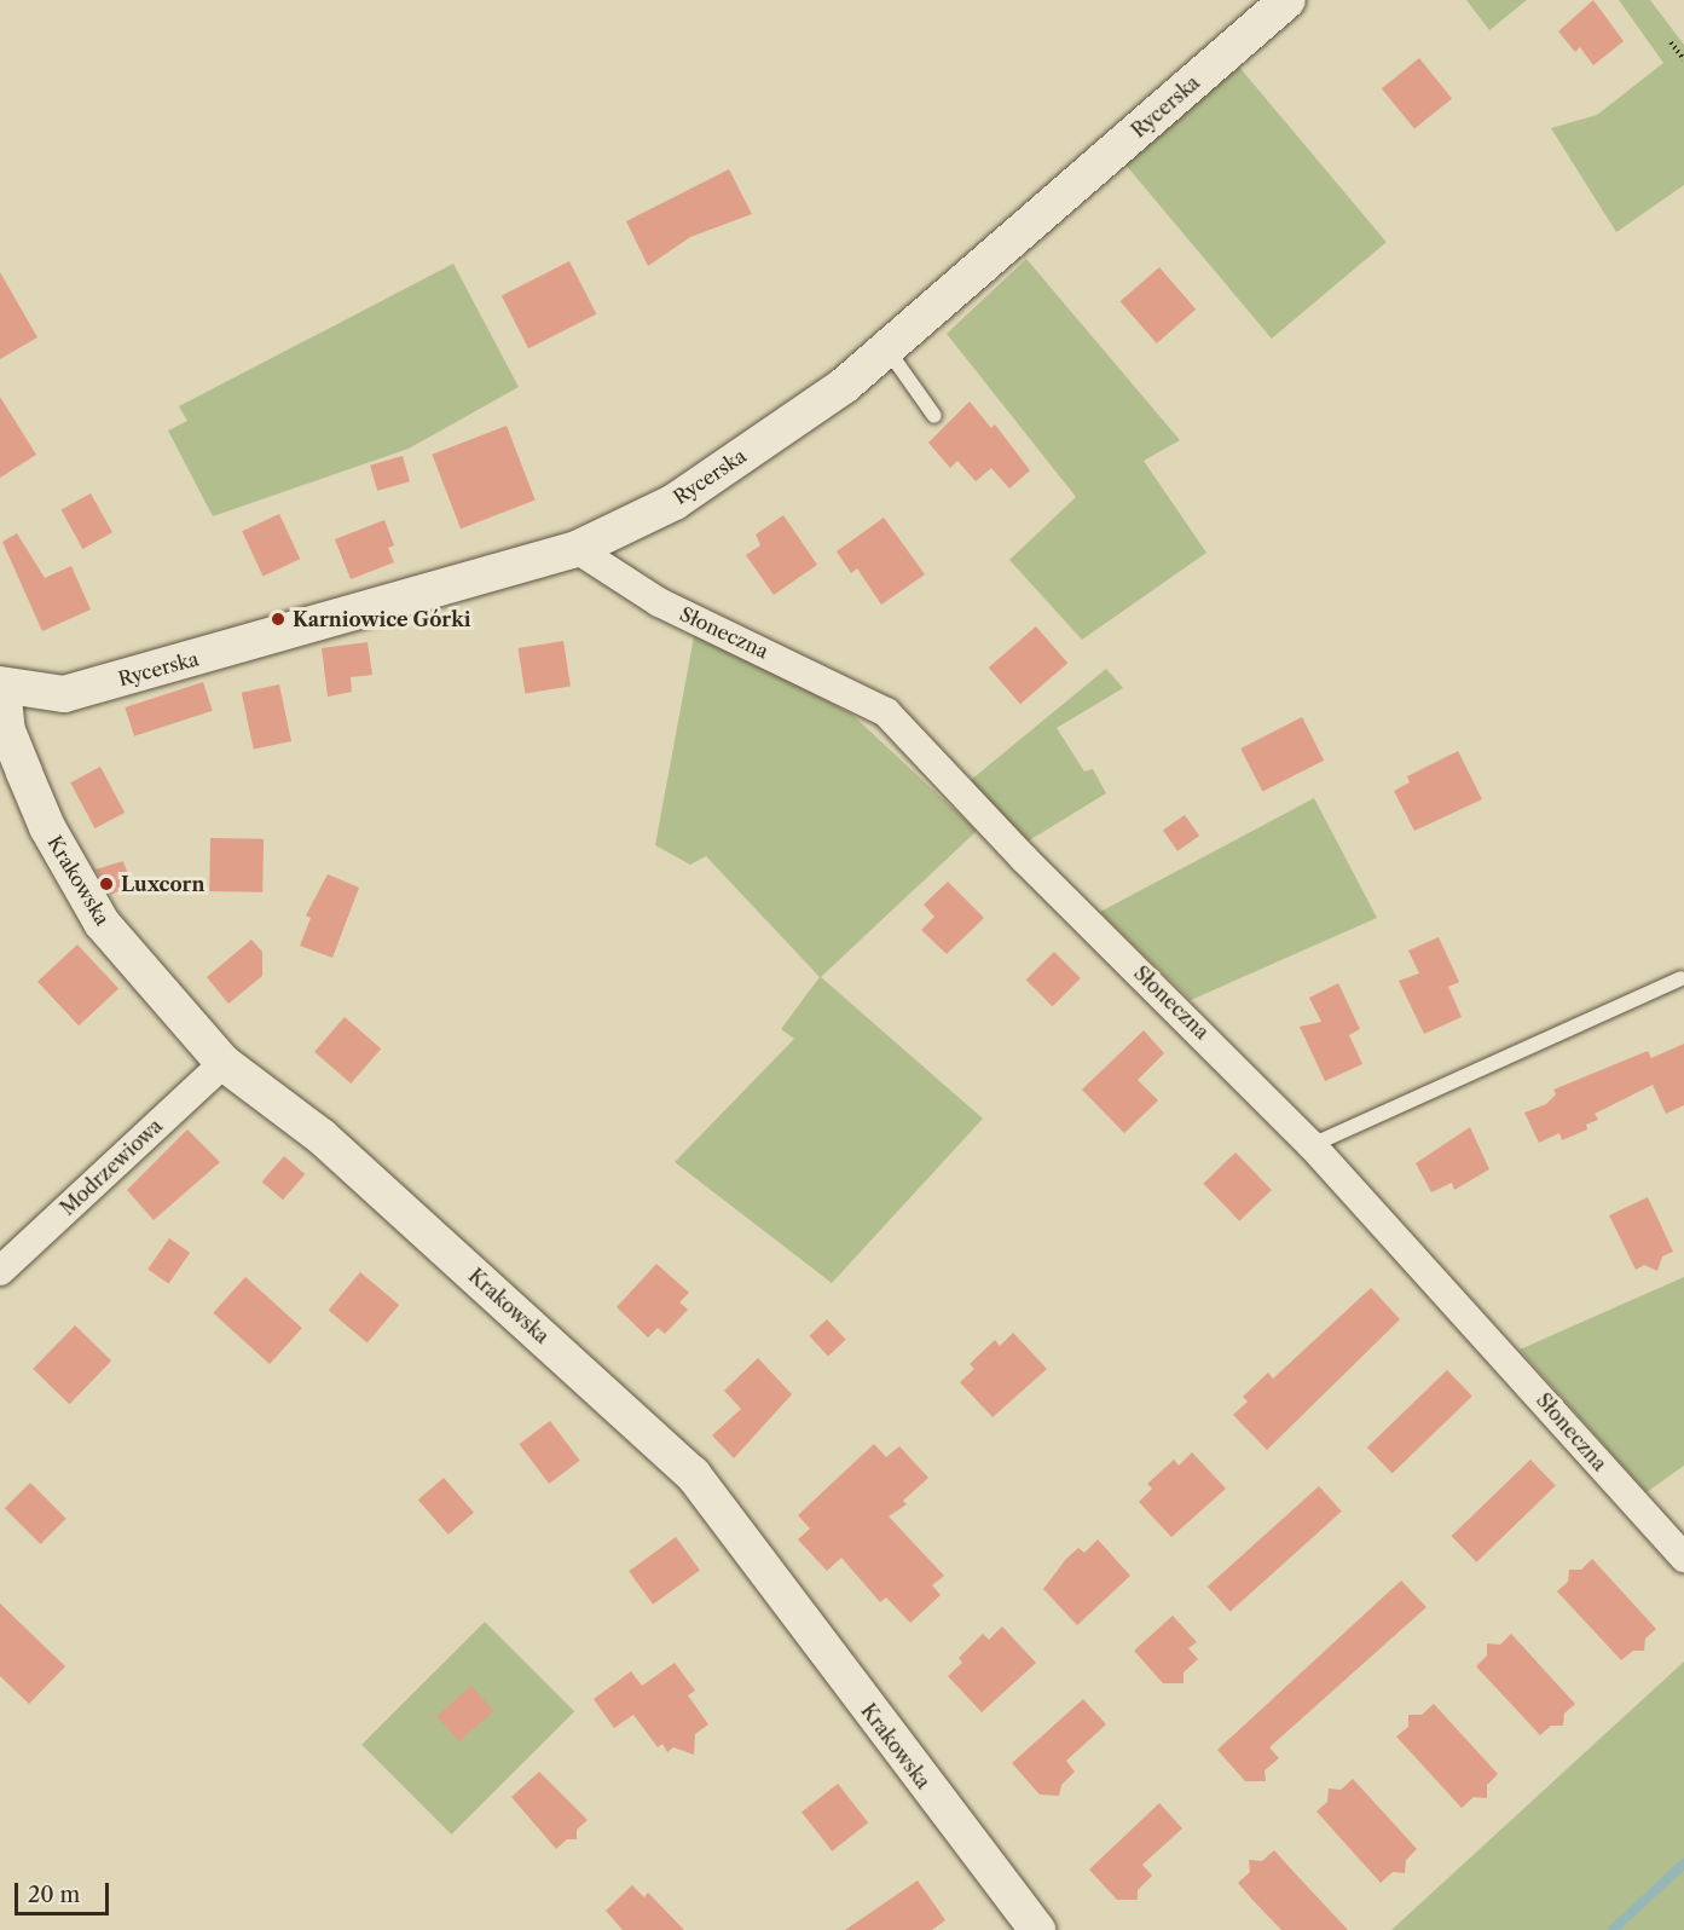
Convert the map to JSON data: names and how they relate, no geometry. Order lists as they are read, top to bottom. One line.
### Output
{"streets":{"street":["Rycerska","Słoneczna","Krakowska","Modrzewiowa"]},"crossings":[["Rycerska","Słoneczna"],["Rycerska","Krakowska"],["Krakowska","Modrzewiowa"]],"places":["Karniowice Górki","Luxcorn"],"scale_bar":"20 m"}
